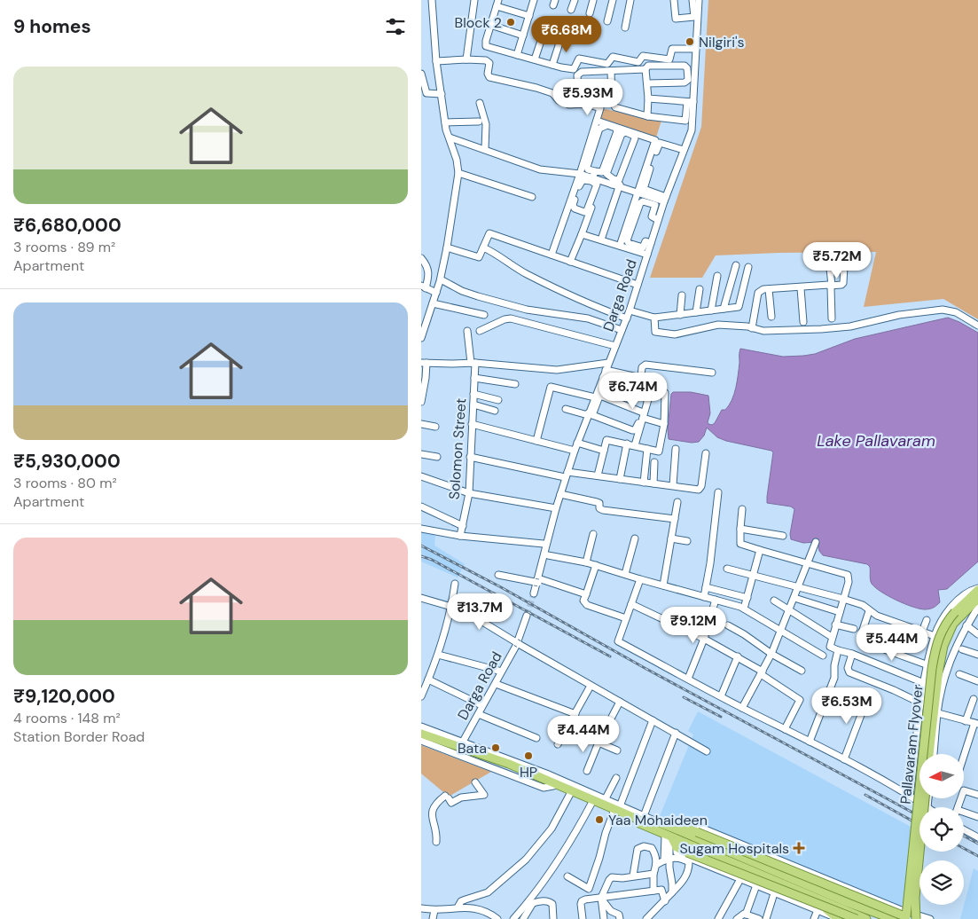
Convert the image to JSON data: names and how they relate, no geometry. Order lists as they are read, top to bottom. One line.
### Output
{"streets":{"main road":["Pallavaram Flyover"],"street":["Darga Road","Solomon Street"]},"water":["Lake Pallavaram"],"places":{"other":["Block 2","Nilgiri's","Bata","HP","Yaa Mohaideen"],"health":["Sugam Hospitals"]},"north":"left","page":{"heading":"9 homes","price":["₹6.68M","₹5.93M","₹5.72M","₹6.74M","₹13.7M","₹9.12M","₹5.44M","₹6.53M","₹4.44M"],"list":[{"name":"₹6,680,000","note":"3 rooms · 89 m² · Apartment"},{"name":"₹5,930,000","note":"3 rooms · 80 m² · Apartment"},{"name":"₹9,120,000","note":"4 rooms · 148 m² · Station Border Road"}]}}
